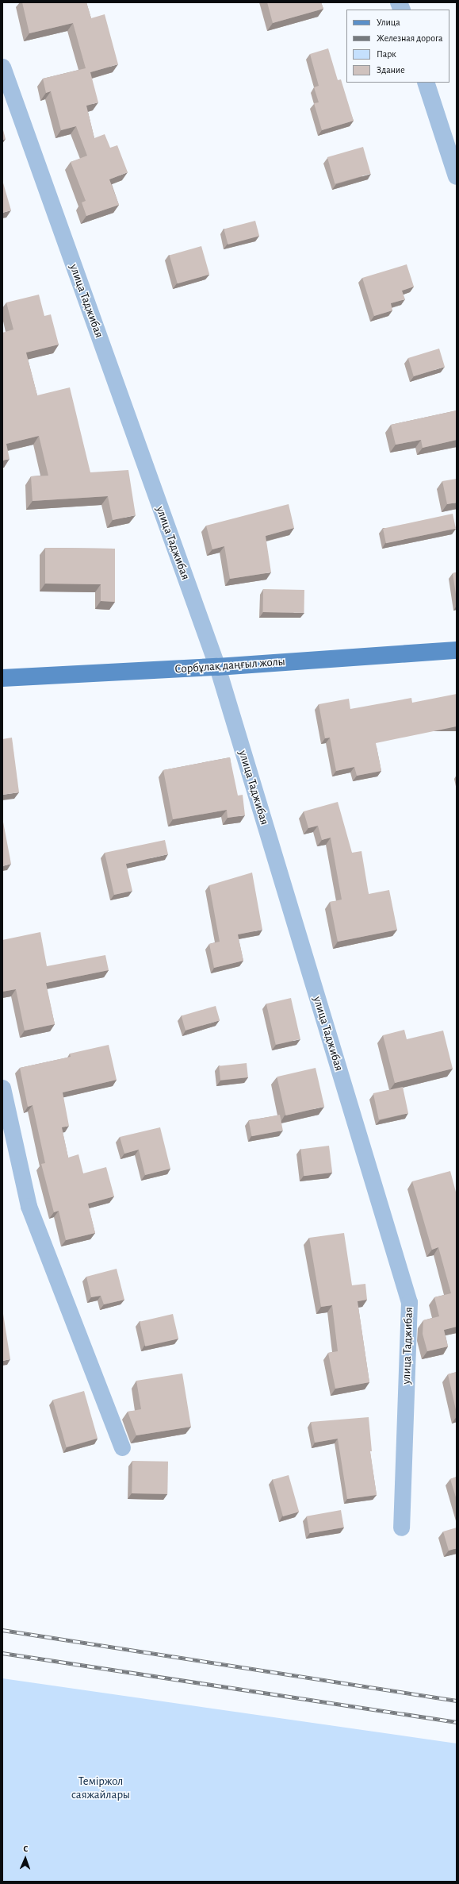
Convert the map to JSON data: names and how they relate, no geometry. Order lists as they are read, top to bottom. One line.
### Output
{"streets":{"main road":["Сорбұлақ даңғыл жолы"],"street":["улица Таджибая"]},"crossings":[["улица Таджибая","Сорбұлақ даңғыл жолы"]],"parks":["Теміржол саяжайлары"],"legend":["Улица","Железная дорога","Парк","Здание"],"north":"top"}
